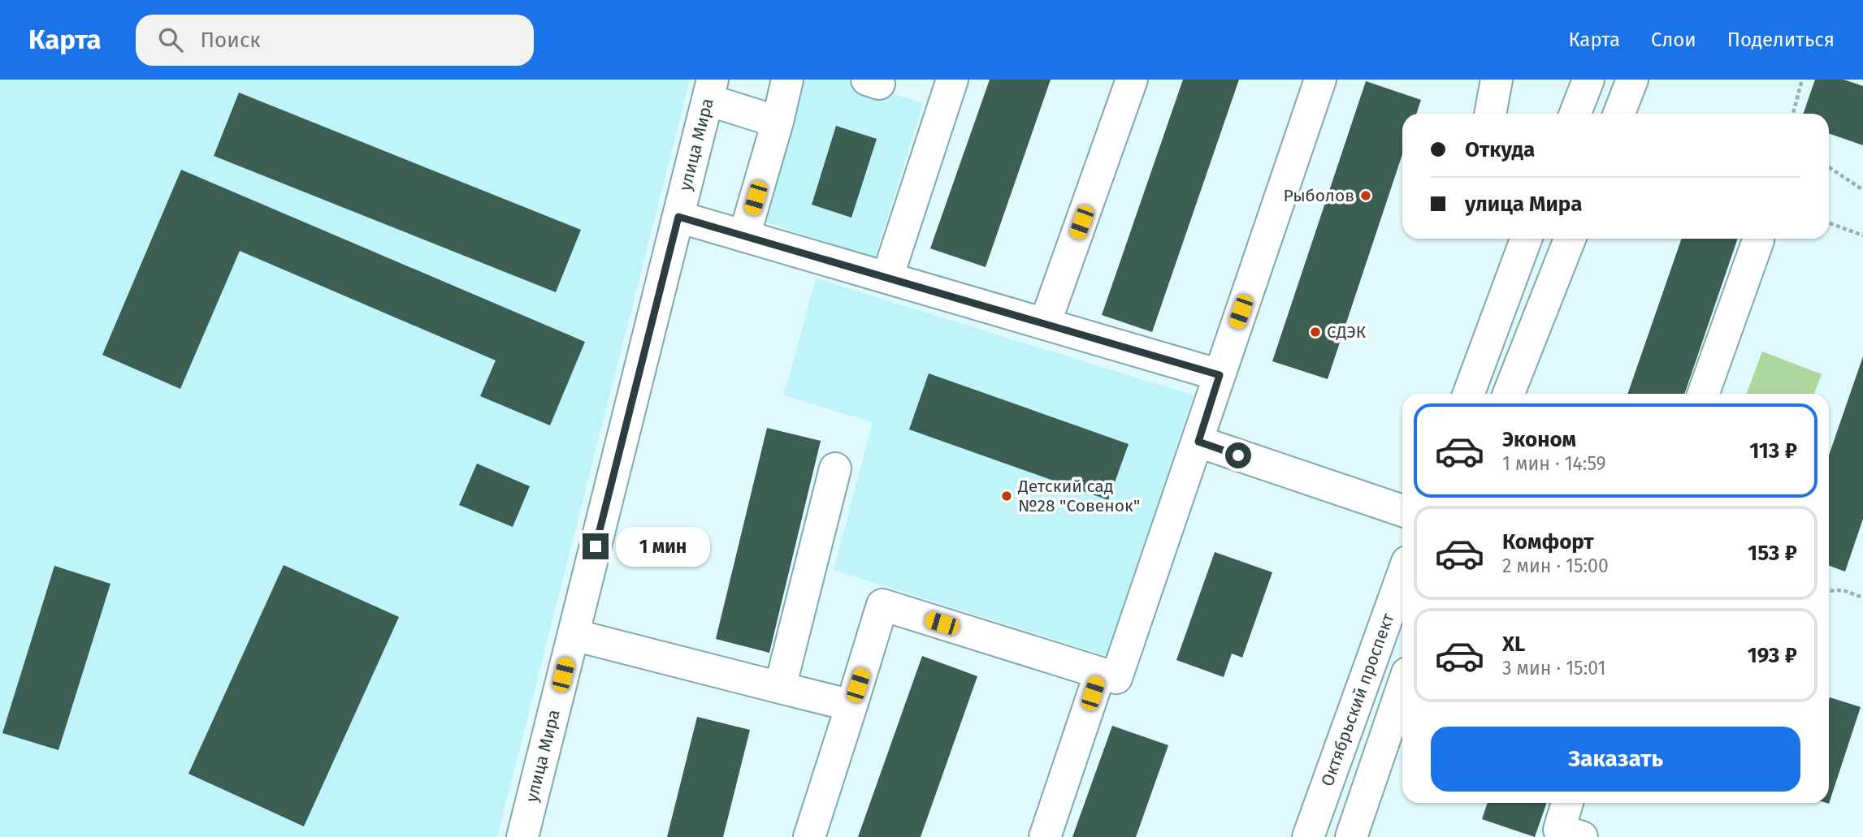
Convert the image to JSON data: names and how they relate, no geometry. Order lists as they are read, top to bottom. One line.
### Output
{"streets":{"main road":["улица Мира","Октябрьский проспект"]},"places":["Рыболов","СДЭК","Детский сад №28 \"Совенок\""],"page":{"header":"Карта","search":"Поиск","nav":["Карта","Слои","Поделиться"],"banner":["Откуда","улица Мира"],"list":[{"name":"Эконом","note":"1 мин · 14:59","value":"113 ₽"},{"name":"Комфорт","note":"2 мин · 15:00","value":"153 ₽"},{"name":"XL","note":"3 мин · 15:01","value":"193 ₽"}],"bubble":"1 мин","buttons":"Заказать"}}
